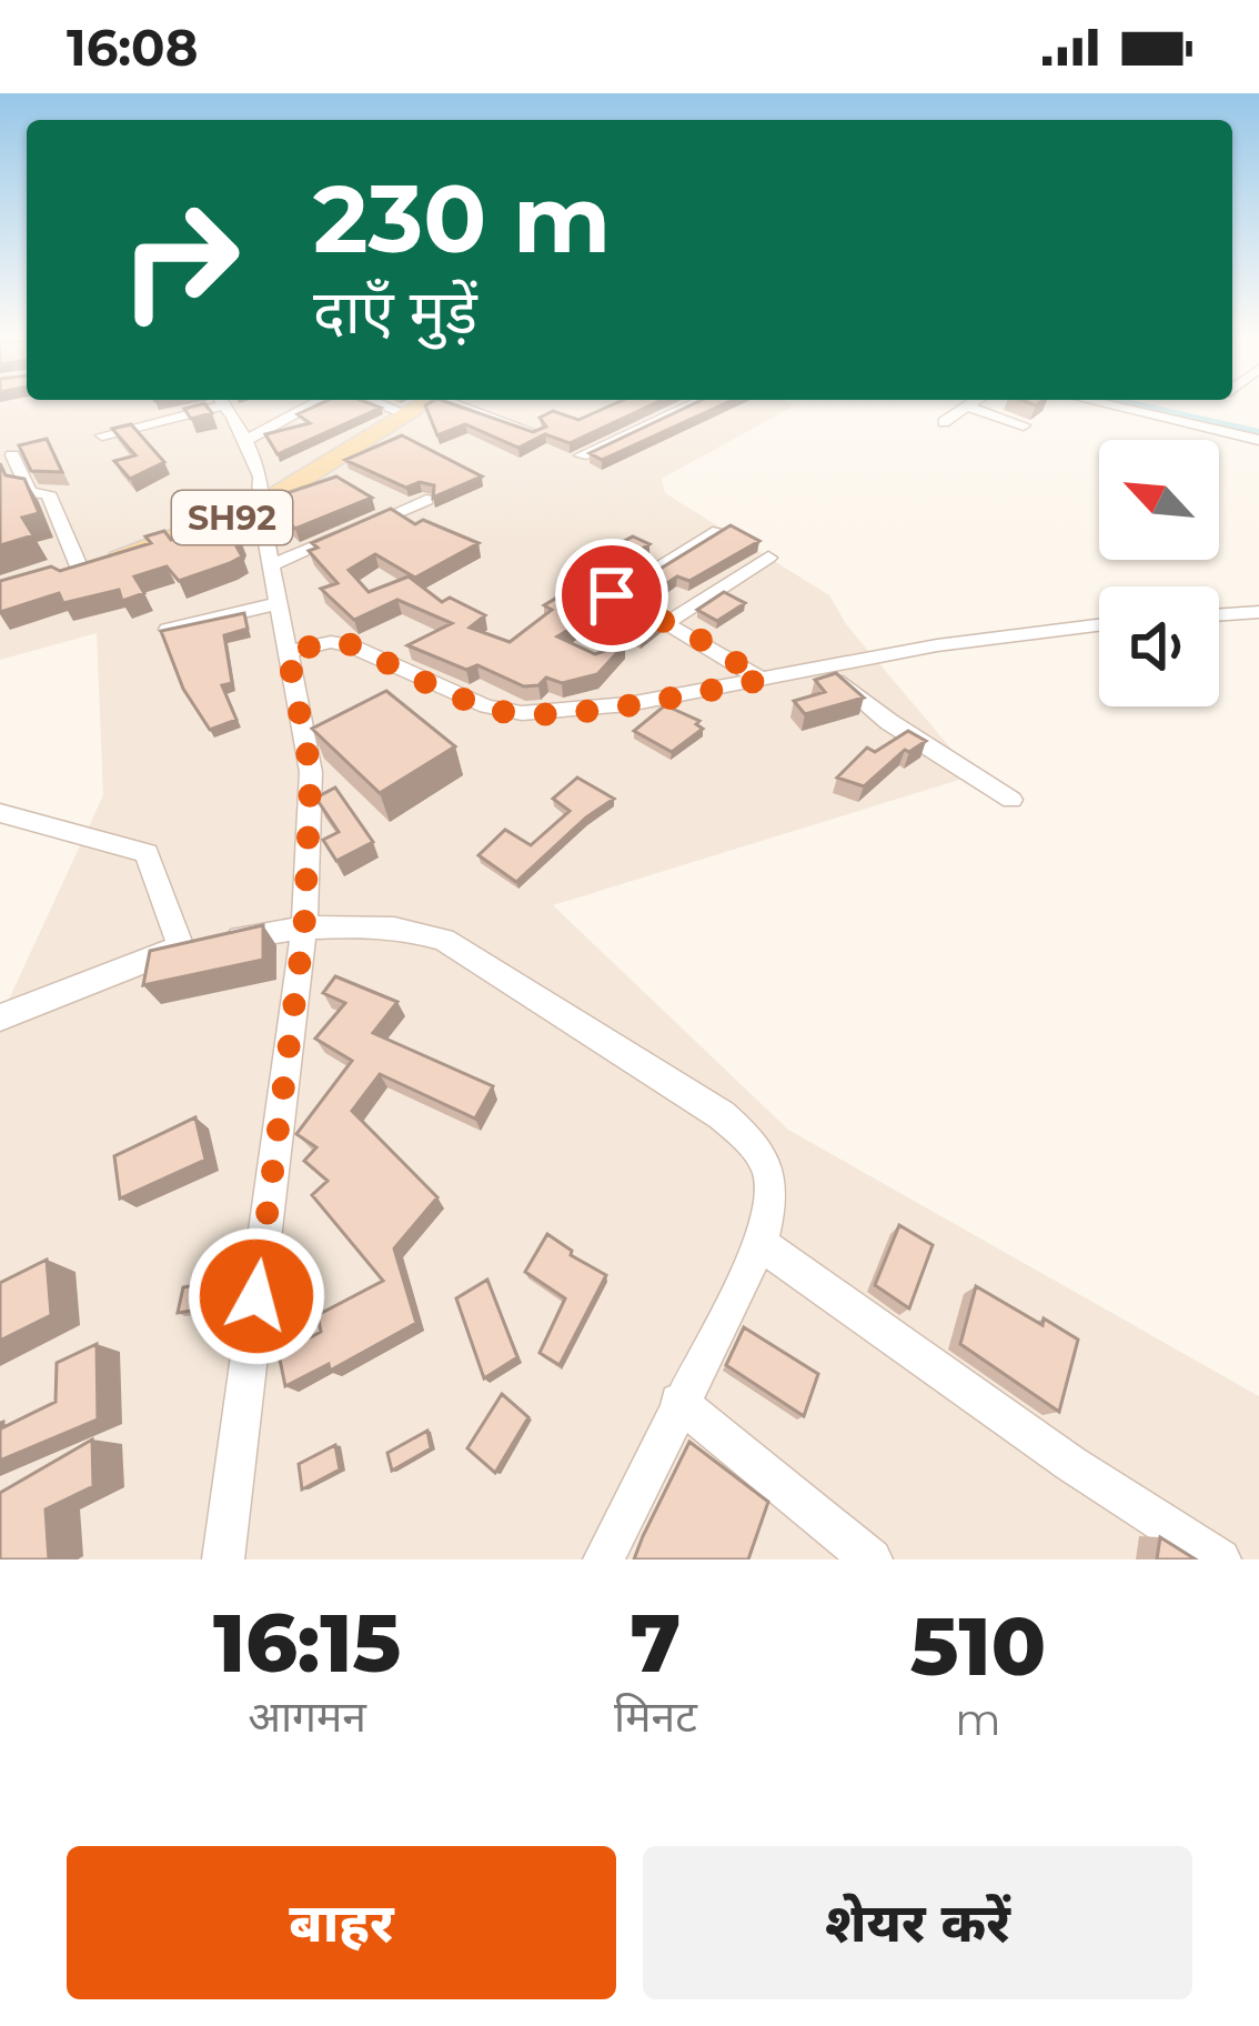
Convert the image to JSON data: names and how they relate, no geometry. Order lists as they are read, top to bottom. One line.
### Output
{"streets":{"main road":["SH92"]},"north":"top left","page":{"status":"16:08","turn":["230 m","दाएँ मुड़ें"],"eta":["16:15","आगमन","7","मिनट","510","m"],"buttons":["बाहर","शेयर करें"]}}
